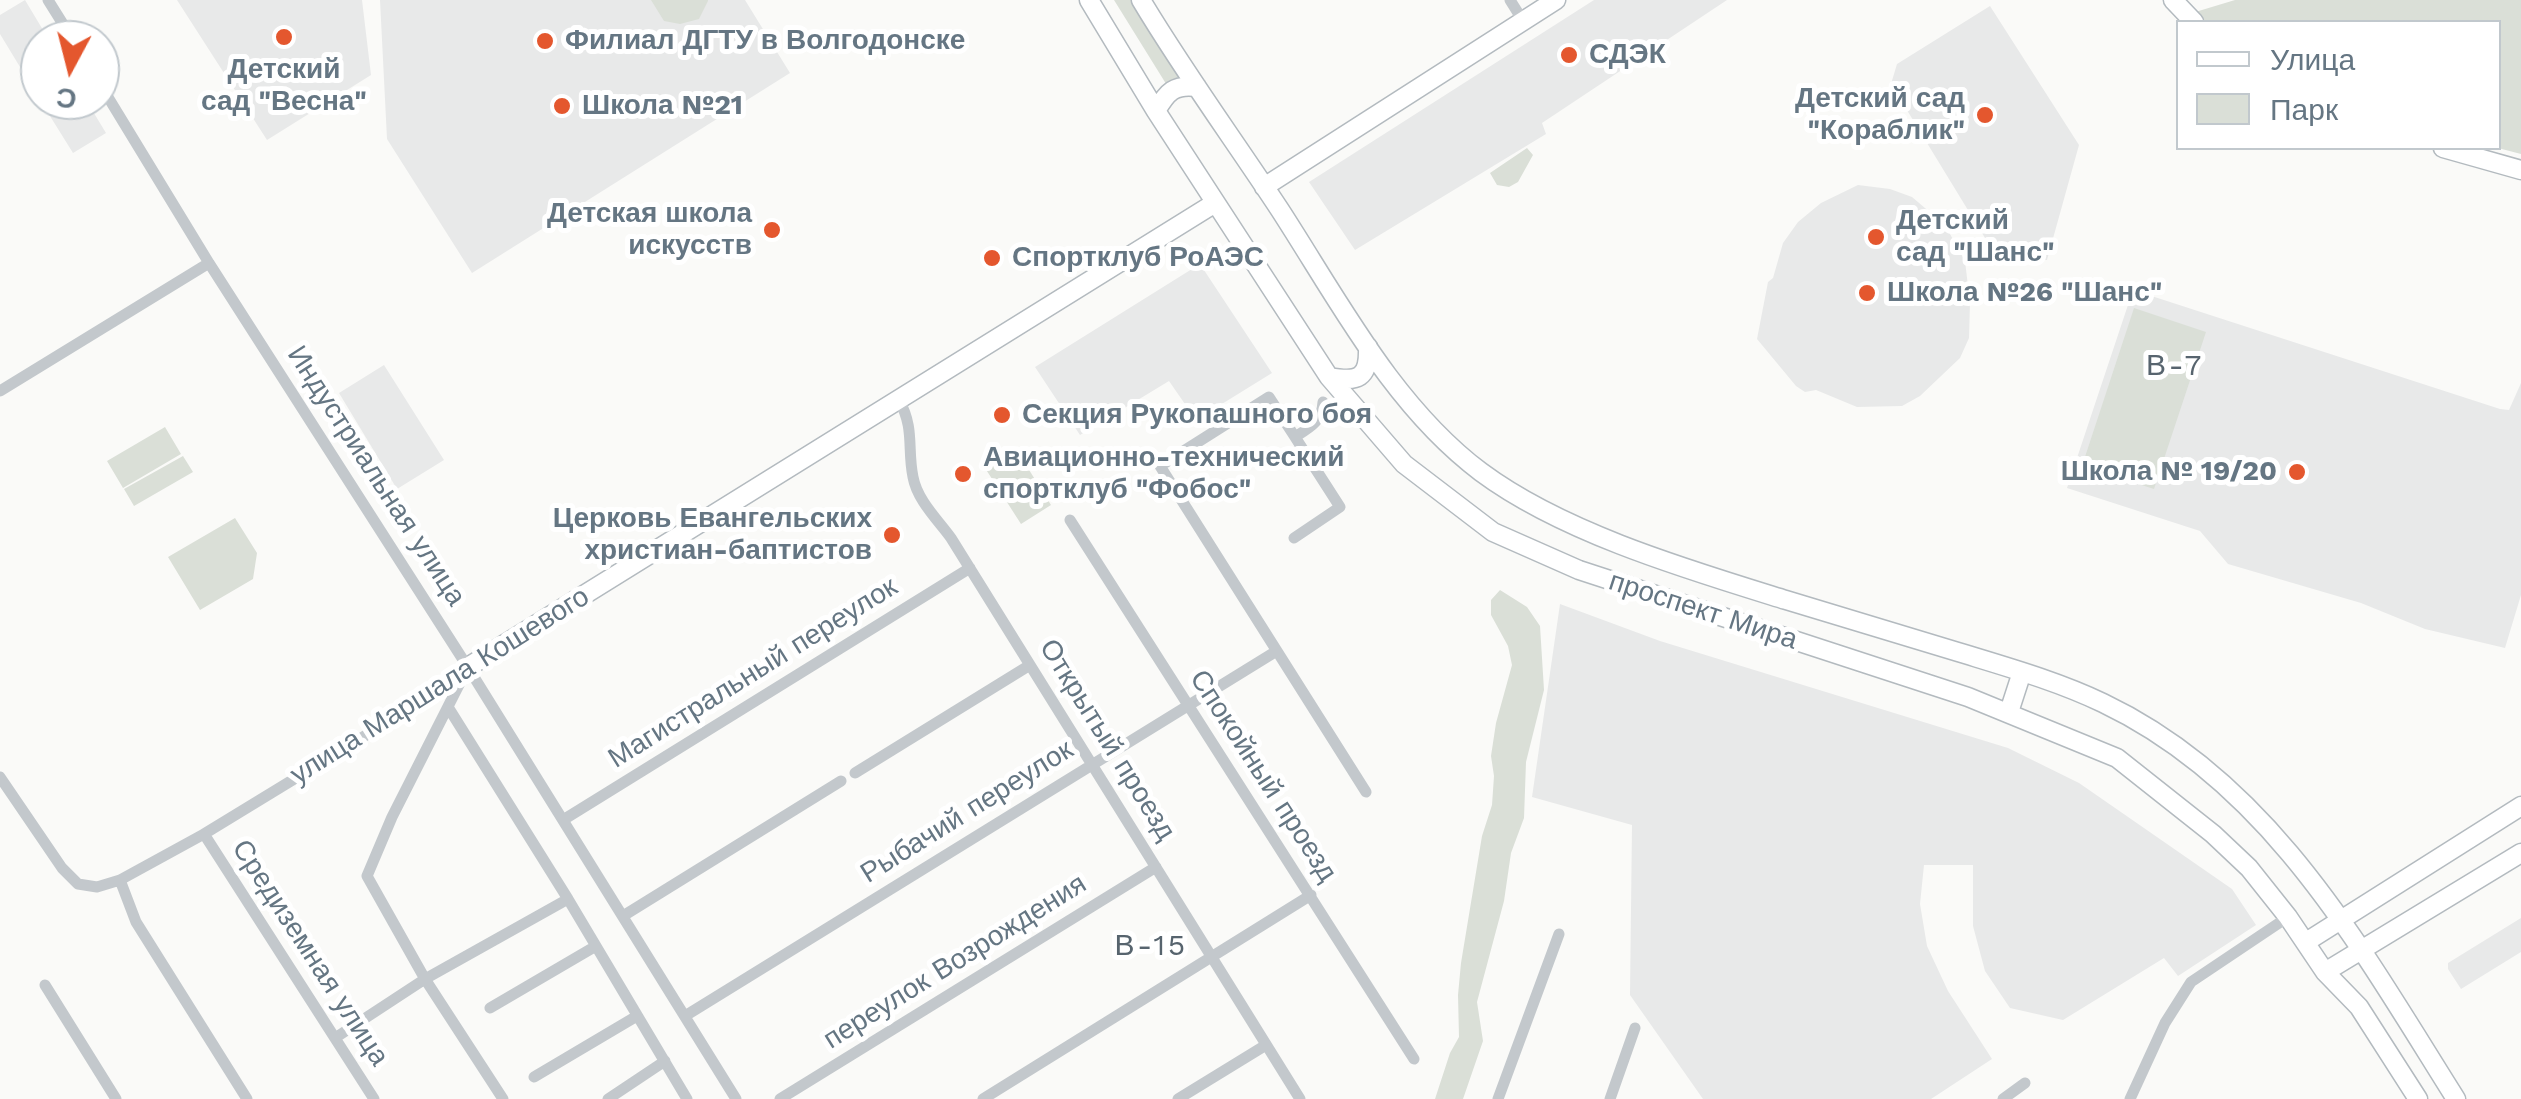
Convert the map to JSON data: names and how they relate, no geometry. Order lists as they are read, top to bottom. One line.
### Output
{"streets":{"main road":["проспект Мира","улица Маршала Кошевого"],"street":["Индустриальная улица","Магистральный переулок","Открытый проезд","Спокойный проезд","Рыбачий переулок","Средиземная улица","переулок Возрождения"]},"crossings":[["Индустриальная улица","Магистральный переулок"],["Индустриальная улица","улица Маршала Кошевого"],["Индустриальная улица","Рыбачий переулок"],["проспект Мира","улица Маршала Кошевого"],["Магистральный переулок","Открытый проезд"],["улица Маршала Кошевого","Открытый проезд"],["улица Маршала Кошевого","Средиземная улица"],["Открытый проезд","Рыбачий переулок"],["Открытый проезд","переулок Возрождения"],["Спокойный проезд","Рыбачий переулок"]],"districts":["В-7","В-15"],"places":["Детский сад \"Весна\"","Филиал ДГТУ в Волгодонске","СДЭК","Школа №21","Детский сад \"Кораблик\"","Детская школа искусств","Детский сад \"Шанс\"","Спортклуб РоАЭС","Школа №26 \"Шанс\"","Секция Рукопашного боя","Школа № 19/20","Авиационно-технический спортклуб \"Фобос\"","Церковь Евангельских христиан-баптистов"],"legend":["Улица","Парк"],"north":"bottom"}
